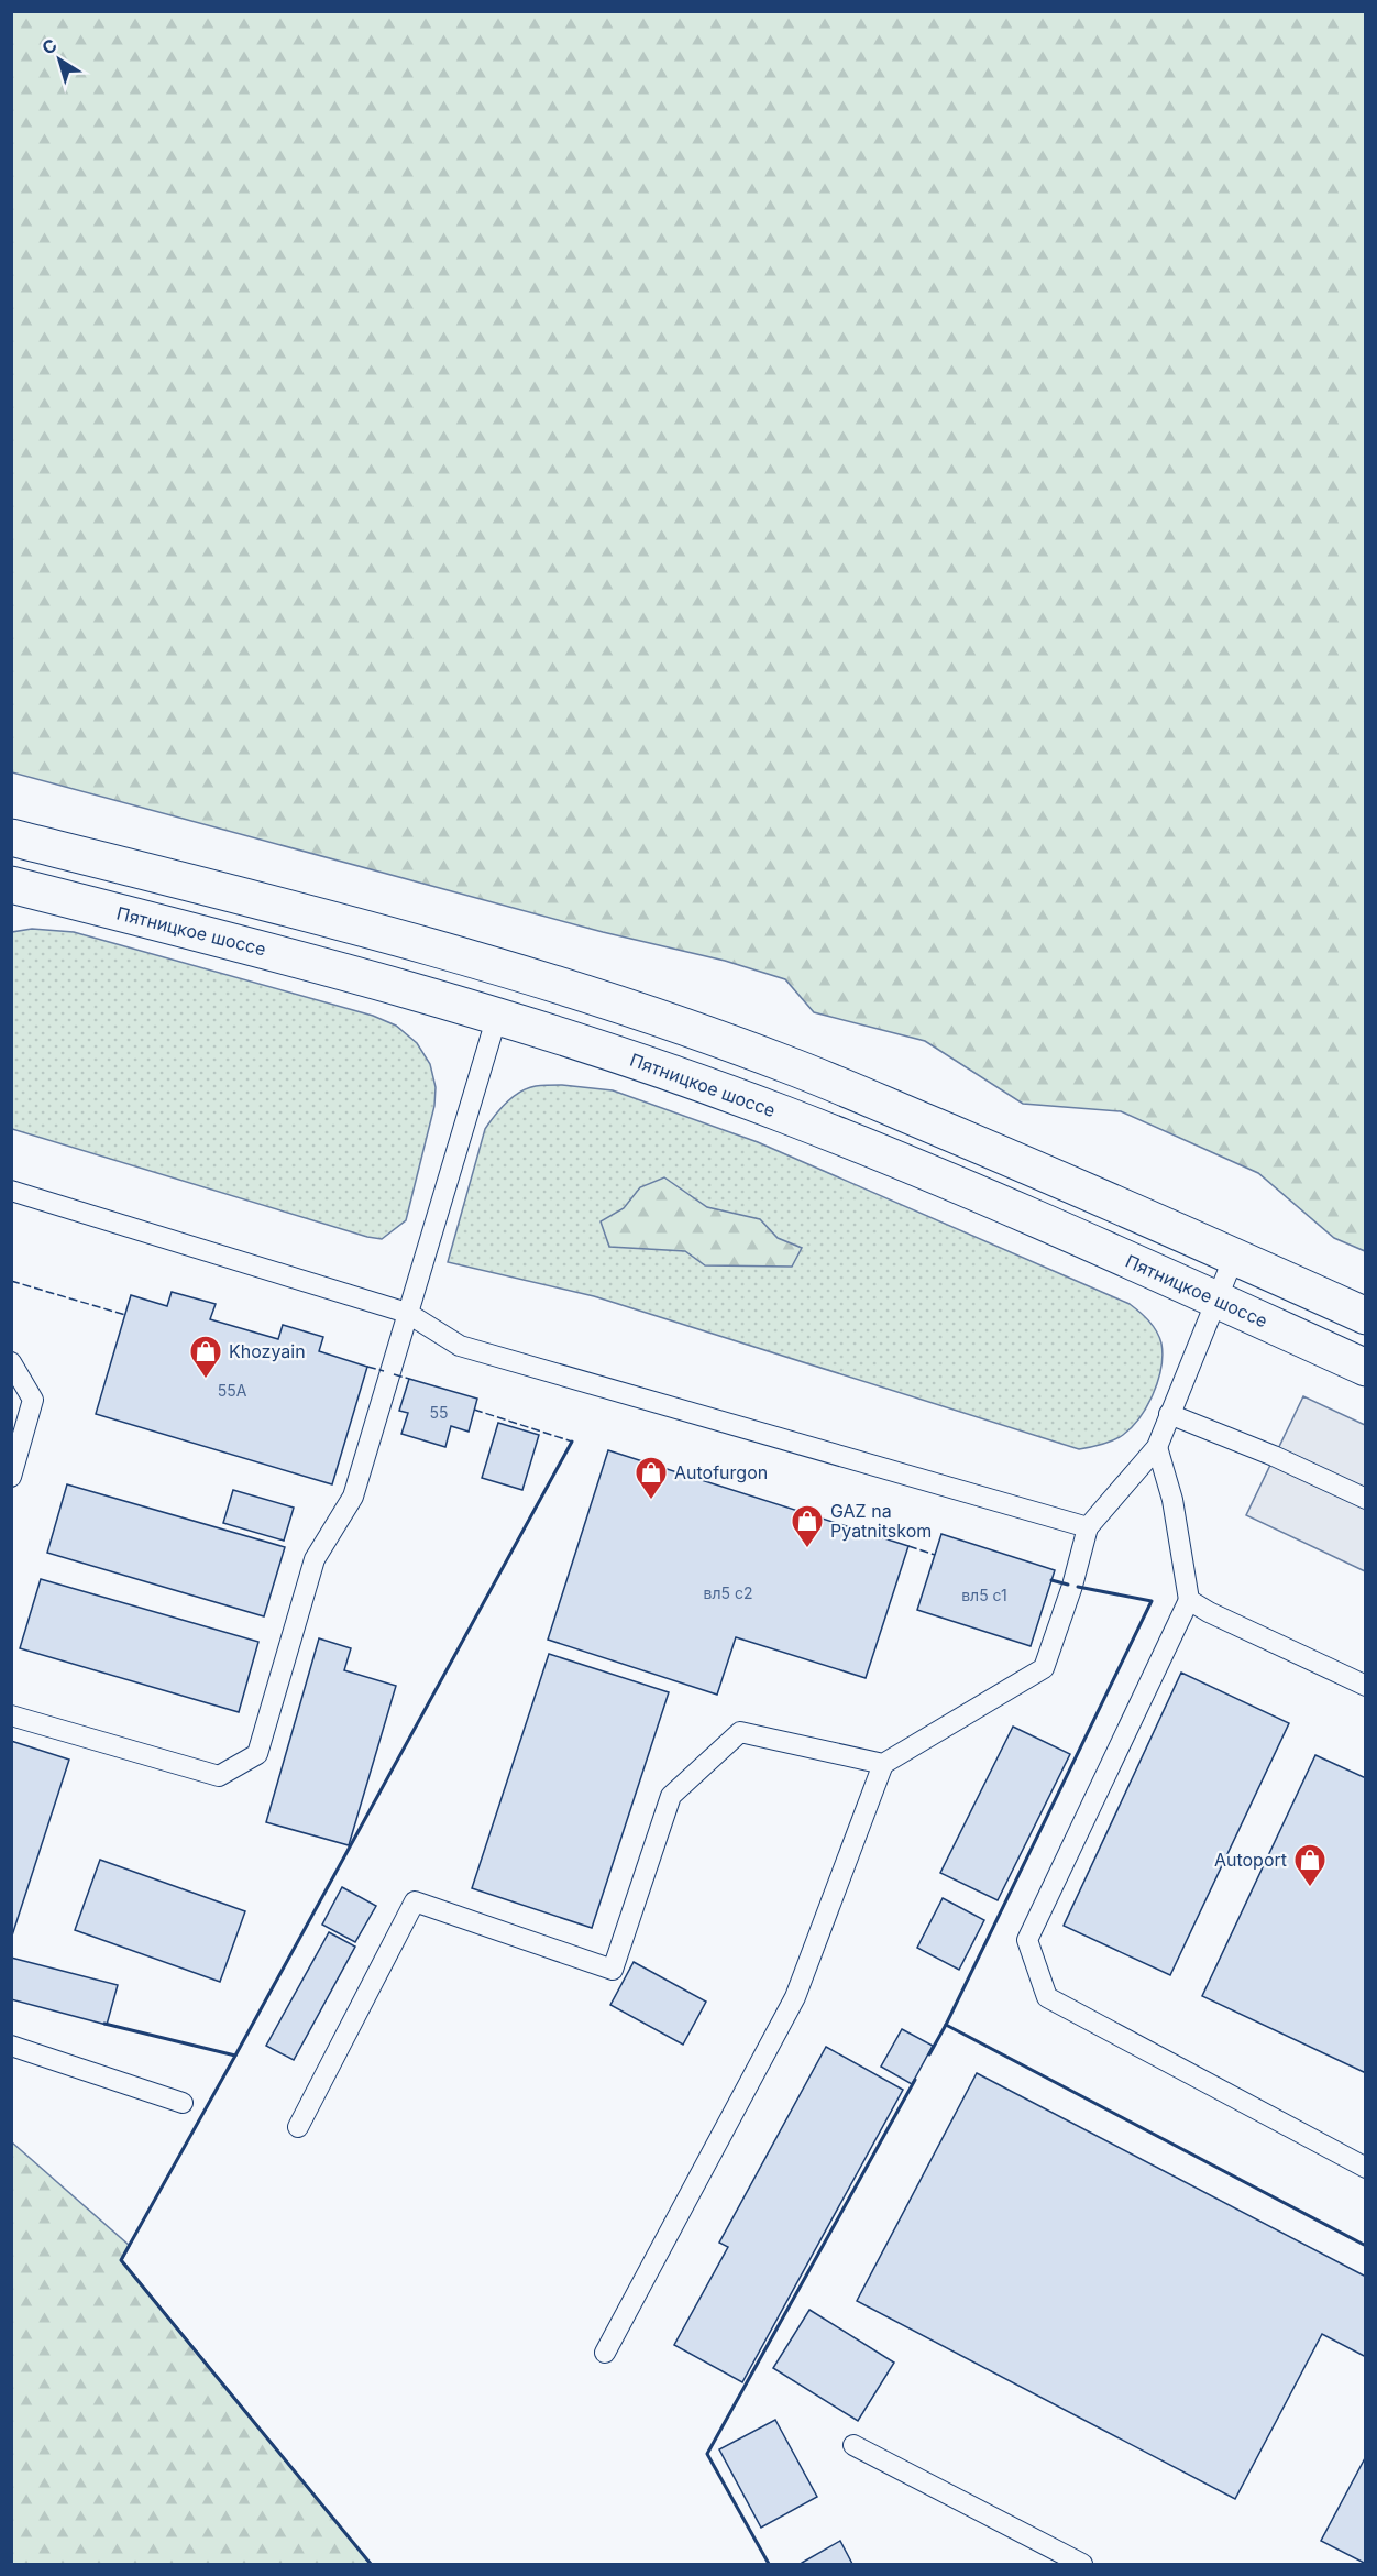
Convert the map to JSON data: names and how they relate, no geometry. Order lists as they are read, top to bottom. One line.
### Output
{"streets":{"main road":["Пятницкое шоссе"]},"places":{"shop":["Khozyain","Autofurgon","GAZ na Pyatnitskom","Autoport"]},"house_numbers":["55А","55","вл5 с2","вл5 с1"],"north":"top left"}
